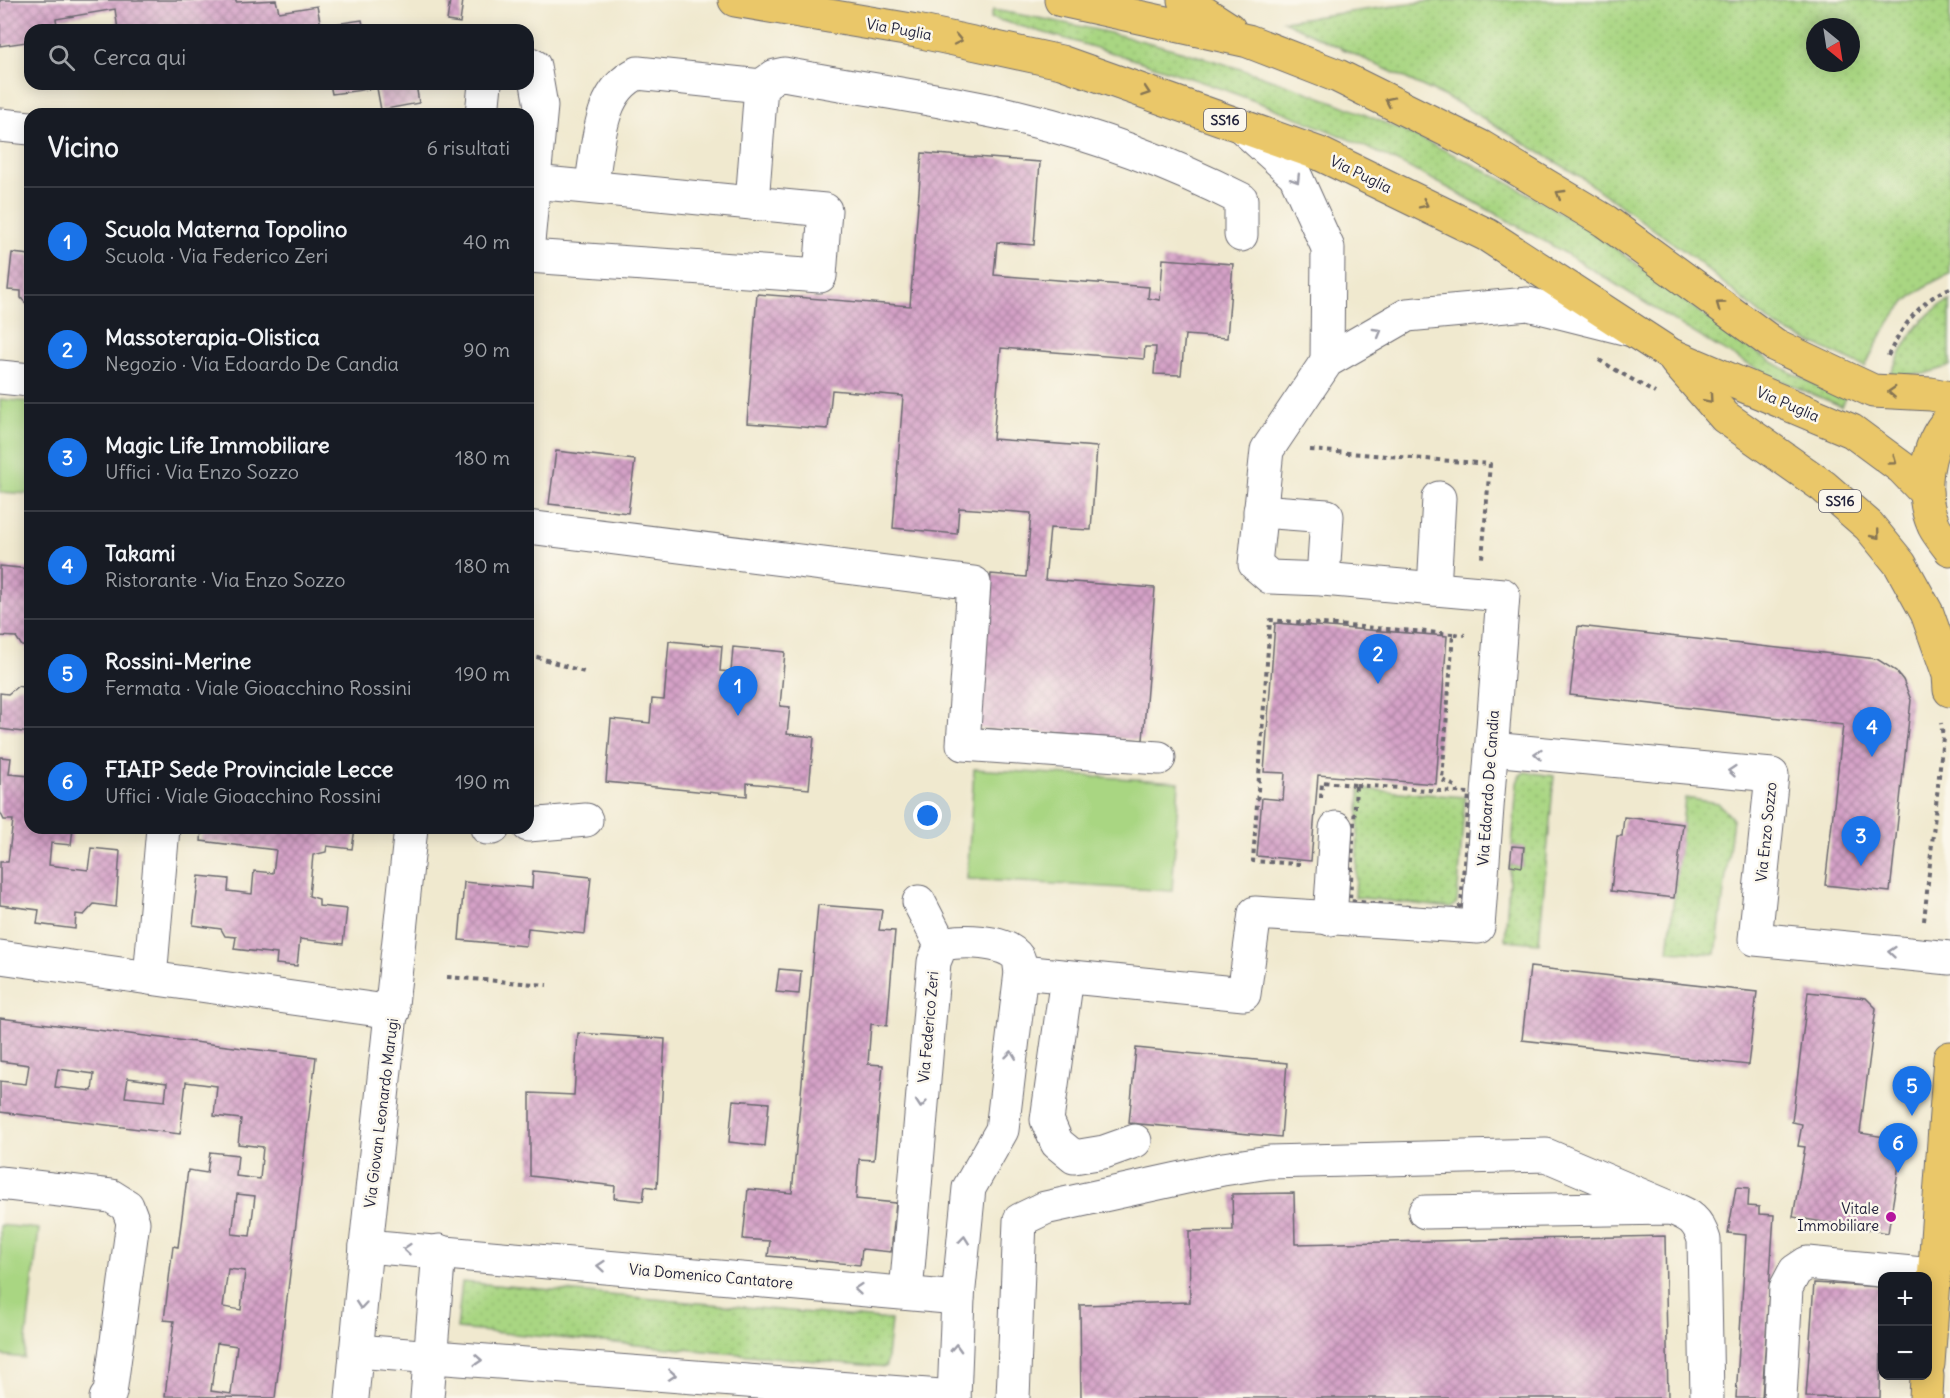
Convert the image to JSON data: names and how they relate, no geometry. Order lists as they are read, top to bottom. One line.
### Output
{"streets":{"main road":["Via Puglia","SS16"],"street":["Via Edoardo De Candia","Via Enzo Sozzo","Via Federico Zeri","Via Giovan Leonardo Marugi","Via Domenico Cantatore"]},"crossings":[["Via Puglia","SS16"],["Via Puglia","Via Edoardo De Candia"],["Via Edoardo De Candia","Via Enzo Sozzo"],["Via Federico Zeri","Via Domenico Cantatore"],["Via Giovan Leonardo Marugi","Via Domenico Cantatore"]],"places":["Vitale Immobiliare"],"north":"bottom right","page":{"search":"Cerca qui","heading":["Vicino","6 risultati"],"list":[{"mark":"1","name":"Scuola Materna Topolino","note":"Scuola · Via Federico Zeri","value":"40 m"},{"mark":"2","name":"Massoterapia-Olistica","note":"Negozio · Via Edoardo De Candia","value":"90 m"},{"mark":"3","name":"Magic Life Immobiliare","note":"Uffici · Via Enzo Sozzo","value":"180 m"},{"mark":"4","name":"Takami","note":"Ristorante · Via Enzo Sozzo","value":"180 m"},{"mark":"5","name":"Rossini-Merine","note":"Fermata · Viale Gioacchino Rossini","value":"190 m"},{"mark":"6","name":"FIAIP Sede Provinciale Lecce","note":"Uffici · Viale Gioacchino Rossini","value":"190 m"}],"pins":["2","1","4","3","5","6"],"map_buttons":["+","−"]}}
